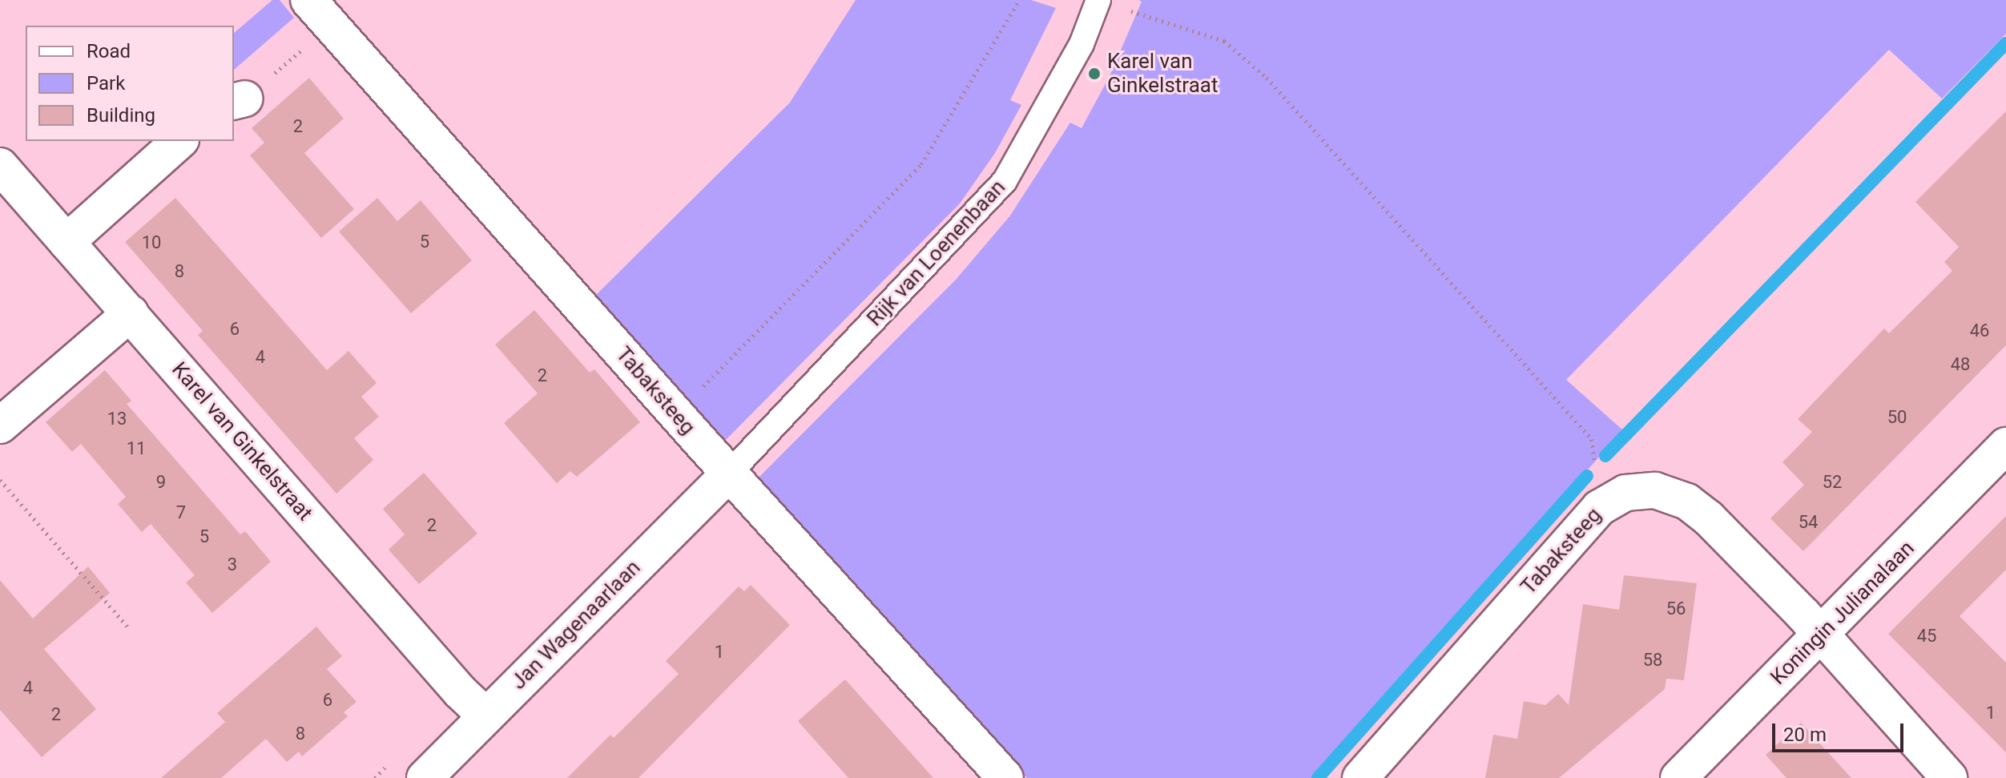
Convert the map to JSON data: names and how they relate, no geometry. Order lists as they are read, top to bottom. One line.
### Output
{"streets":{"street":["Tabaksteeg","Karel van Ginkelstraat","Koningin Julianalaan","Jan Wagenaarlaan"],"lane":["Rijk van Loenenbaan"]},"crossings":[["Rijk van Loenenbaan","Tabaksteeg"],["Rijk van Loenenbaan","Jan Wagenaarlaan"],["Tabaksteeg","Koningin Julianalaan"],["Tabaksteeg","Jan Wagenaarlaan"],["Karel van Ginkelstraat","Jan Wagenaarlaan"]],"places":["Karel van Ginkelstraat"],"house_numbers":["2","5","10","8","6","46","4","48","2","50","13","11","9","52","7","54","2","5","3","56","45","1","58","4","6","1","2","8"],"legend":["Road","Park","Building"],"scale_bar":"20 m"}
